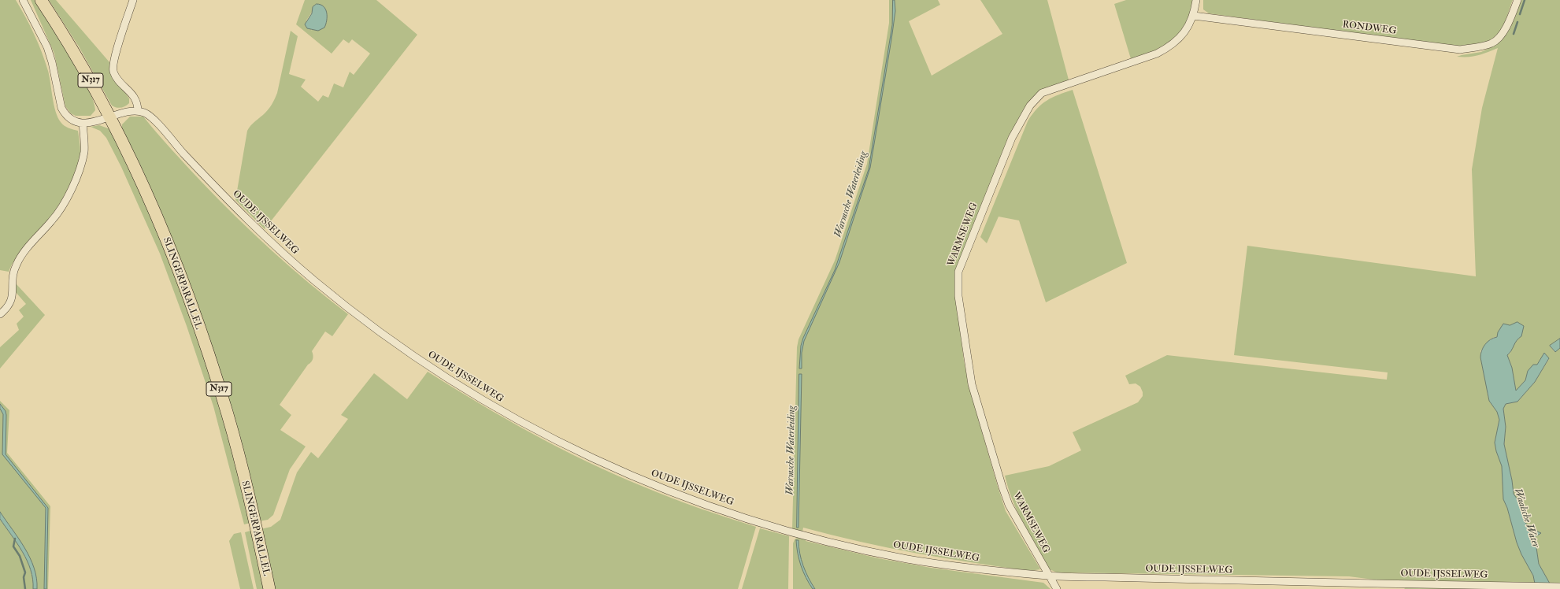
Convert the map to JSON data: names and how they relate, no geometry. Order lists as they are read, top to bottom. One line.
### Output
{"streets":{"main road":["N317","SLINGERPARALLEL"],"street":["RONDWEG","OUDE IJSSELWEG","WARMSEWEG"]},"crossings":[["RONDWEG","WARMSEWEG"],["OUDE IJSSELWEG","WARMSEWEG"]],"water":["Warmsche Waterleiding","Waalsche Water"]}
